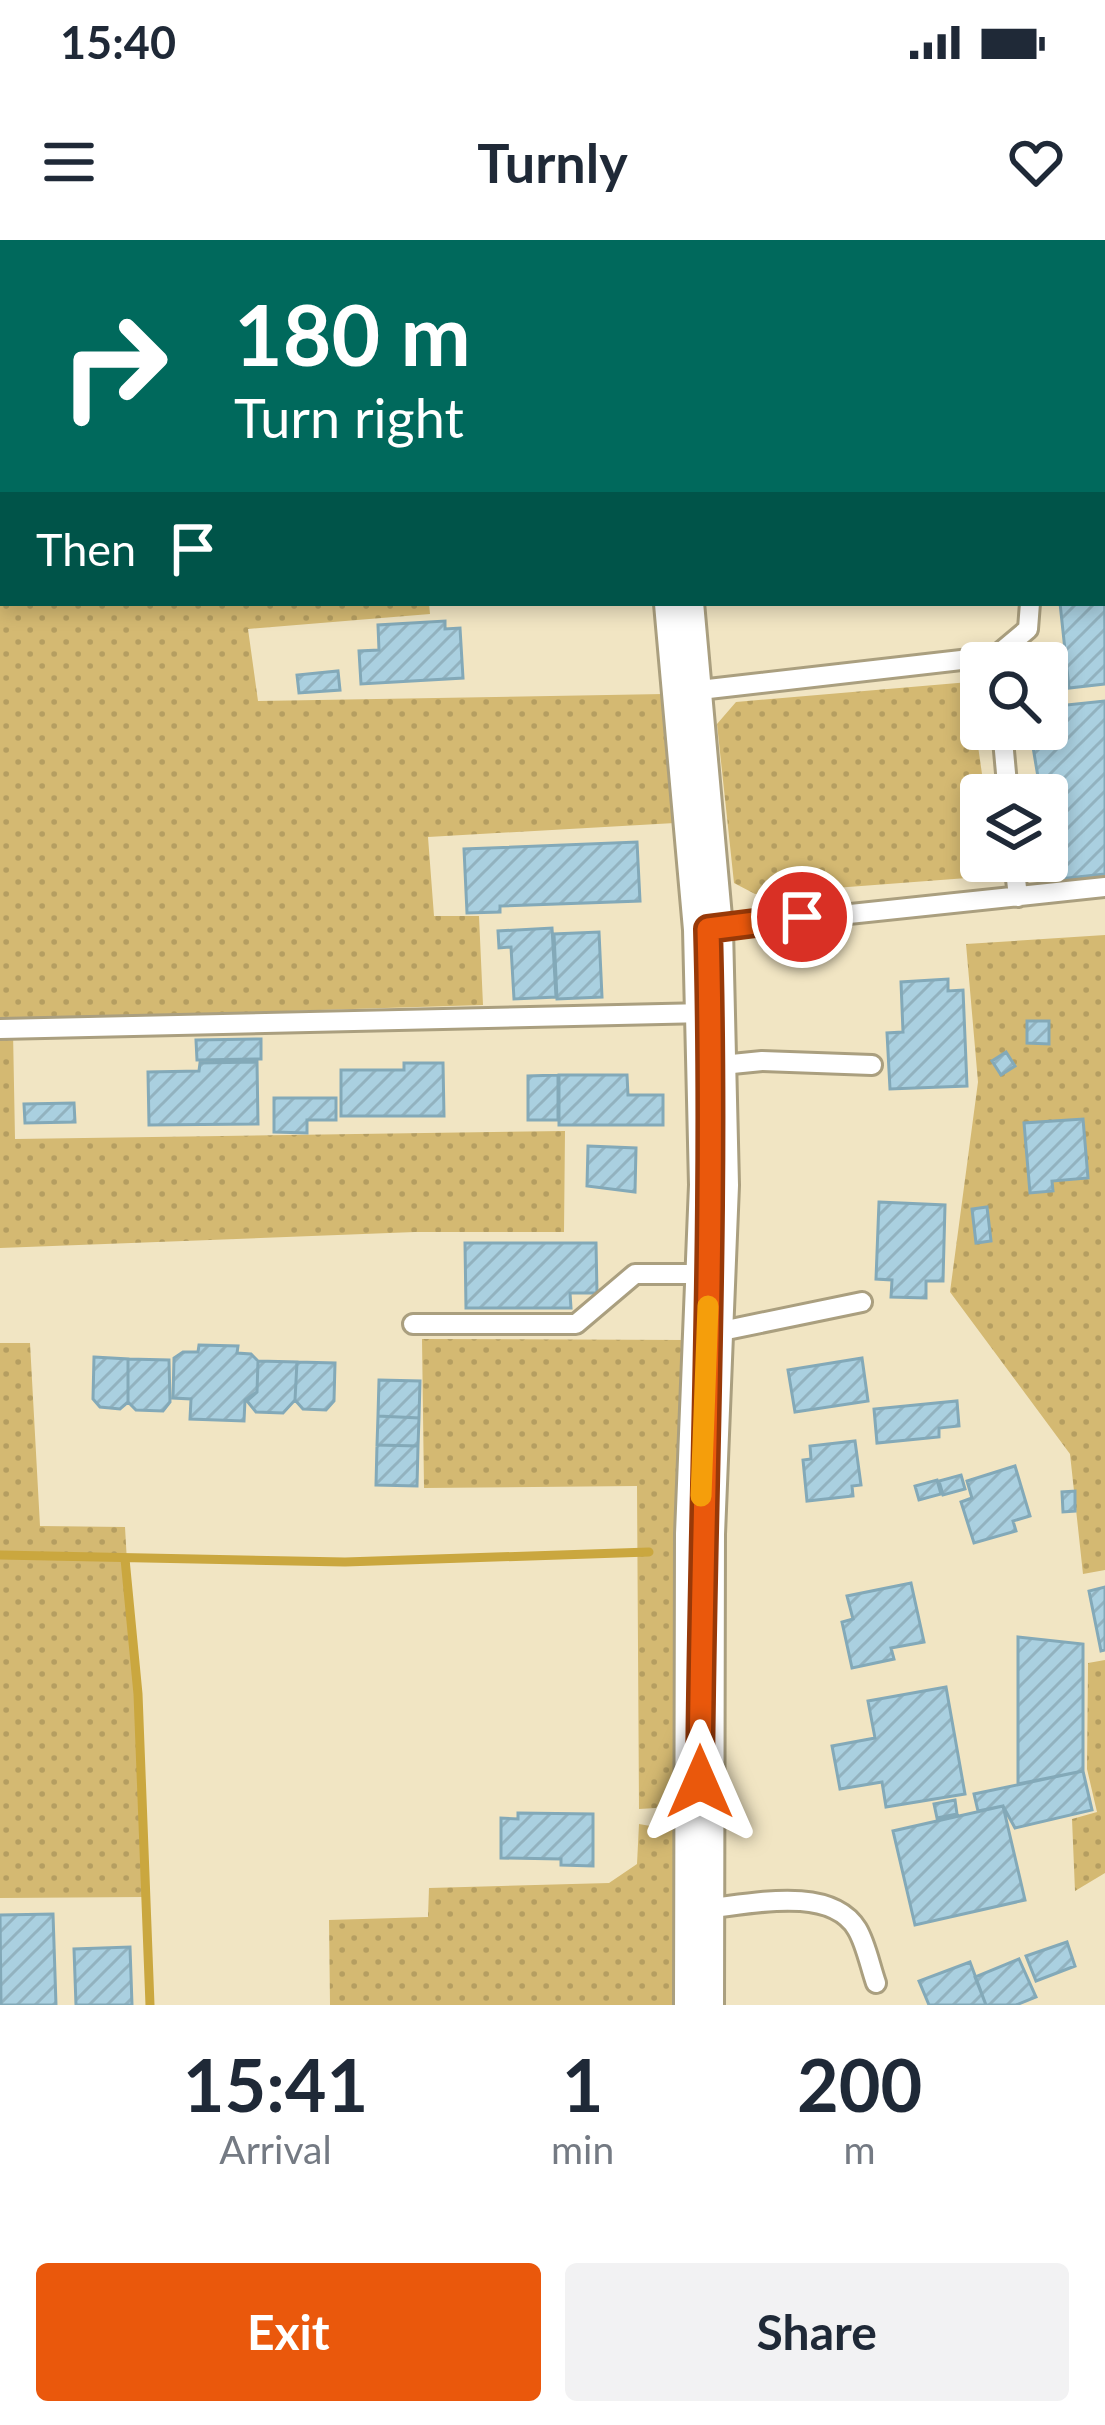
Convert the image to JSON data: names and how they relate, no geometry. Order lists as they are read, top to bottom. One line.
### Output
{"page":{"status":"15:40","header":"Turnly","turn":["180 m","Turn right"],"then":"Then","eta":["15:41","Arrival","1","min","200","m"],"buttons":["Exit","Share"]}}
